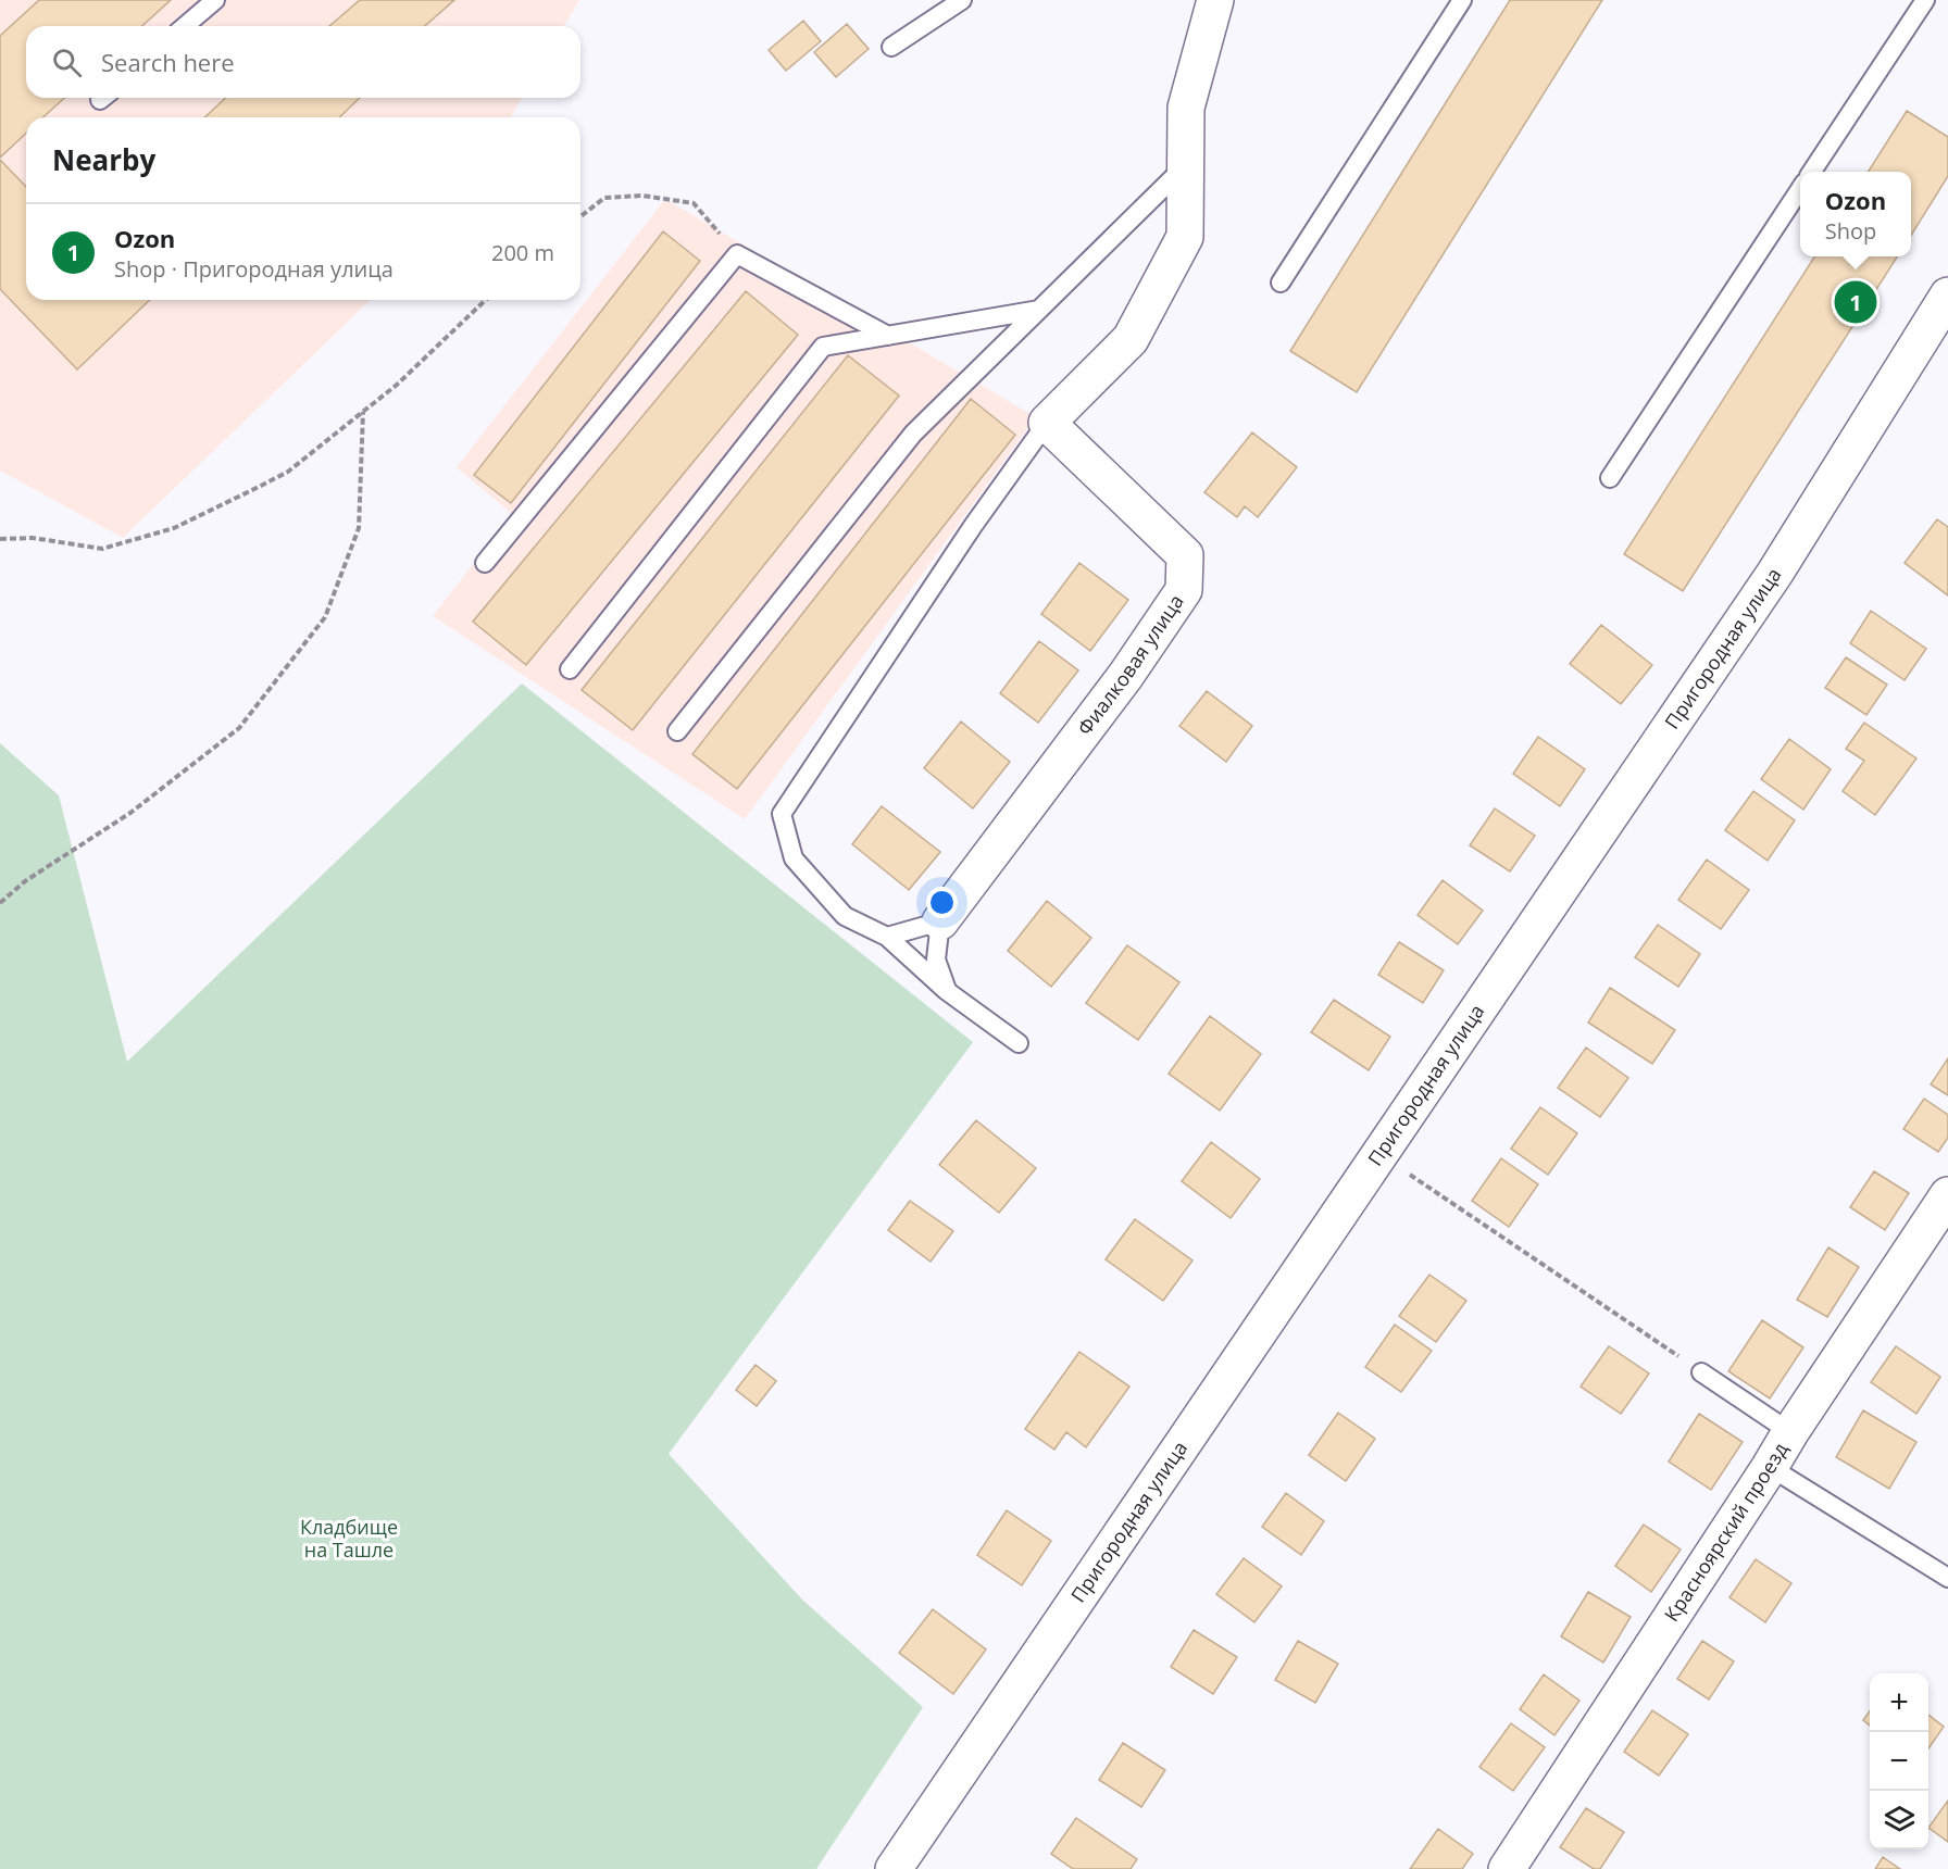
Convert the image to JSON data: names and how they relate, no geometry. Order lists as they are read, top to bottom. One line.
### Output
{"streets":{"street":["Пригородная улица","Фиалковая улица","Красноярский проезд"]},"parks":["Кладбище на Ташле"],"page":{"search":"Search here","heading":"Nearby","popup":["Ozon","Shop"],"list":[{"mark":"1","name":"Ozon","note":"Shop · Пригородная улица","value":"200 m"}],"pins":"1","map_buttons":["+","−"]}}
